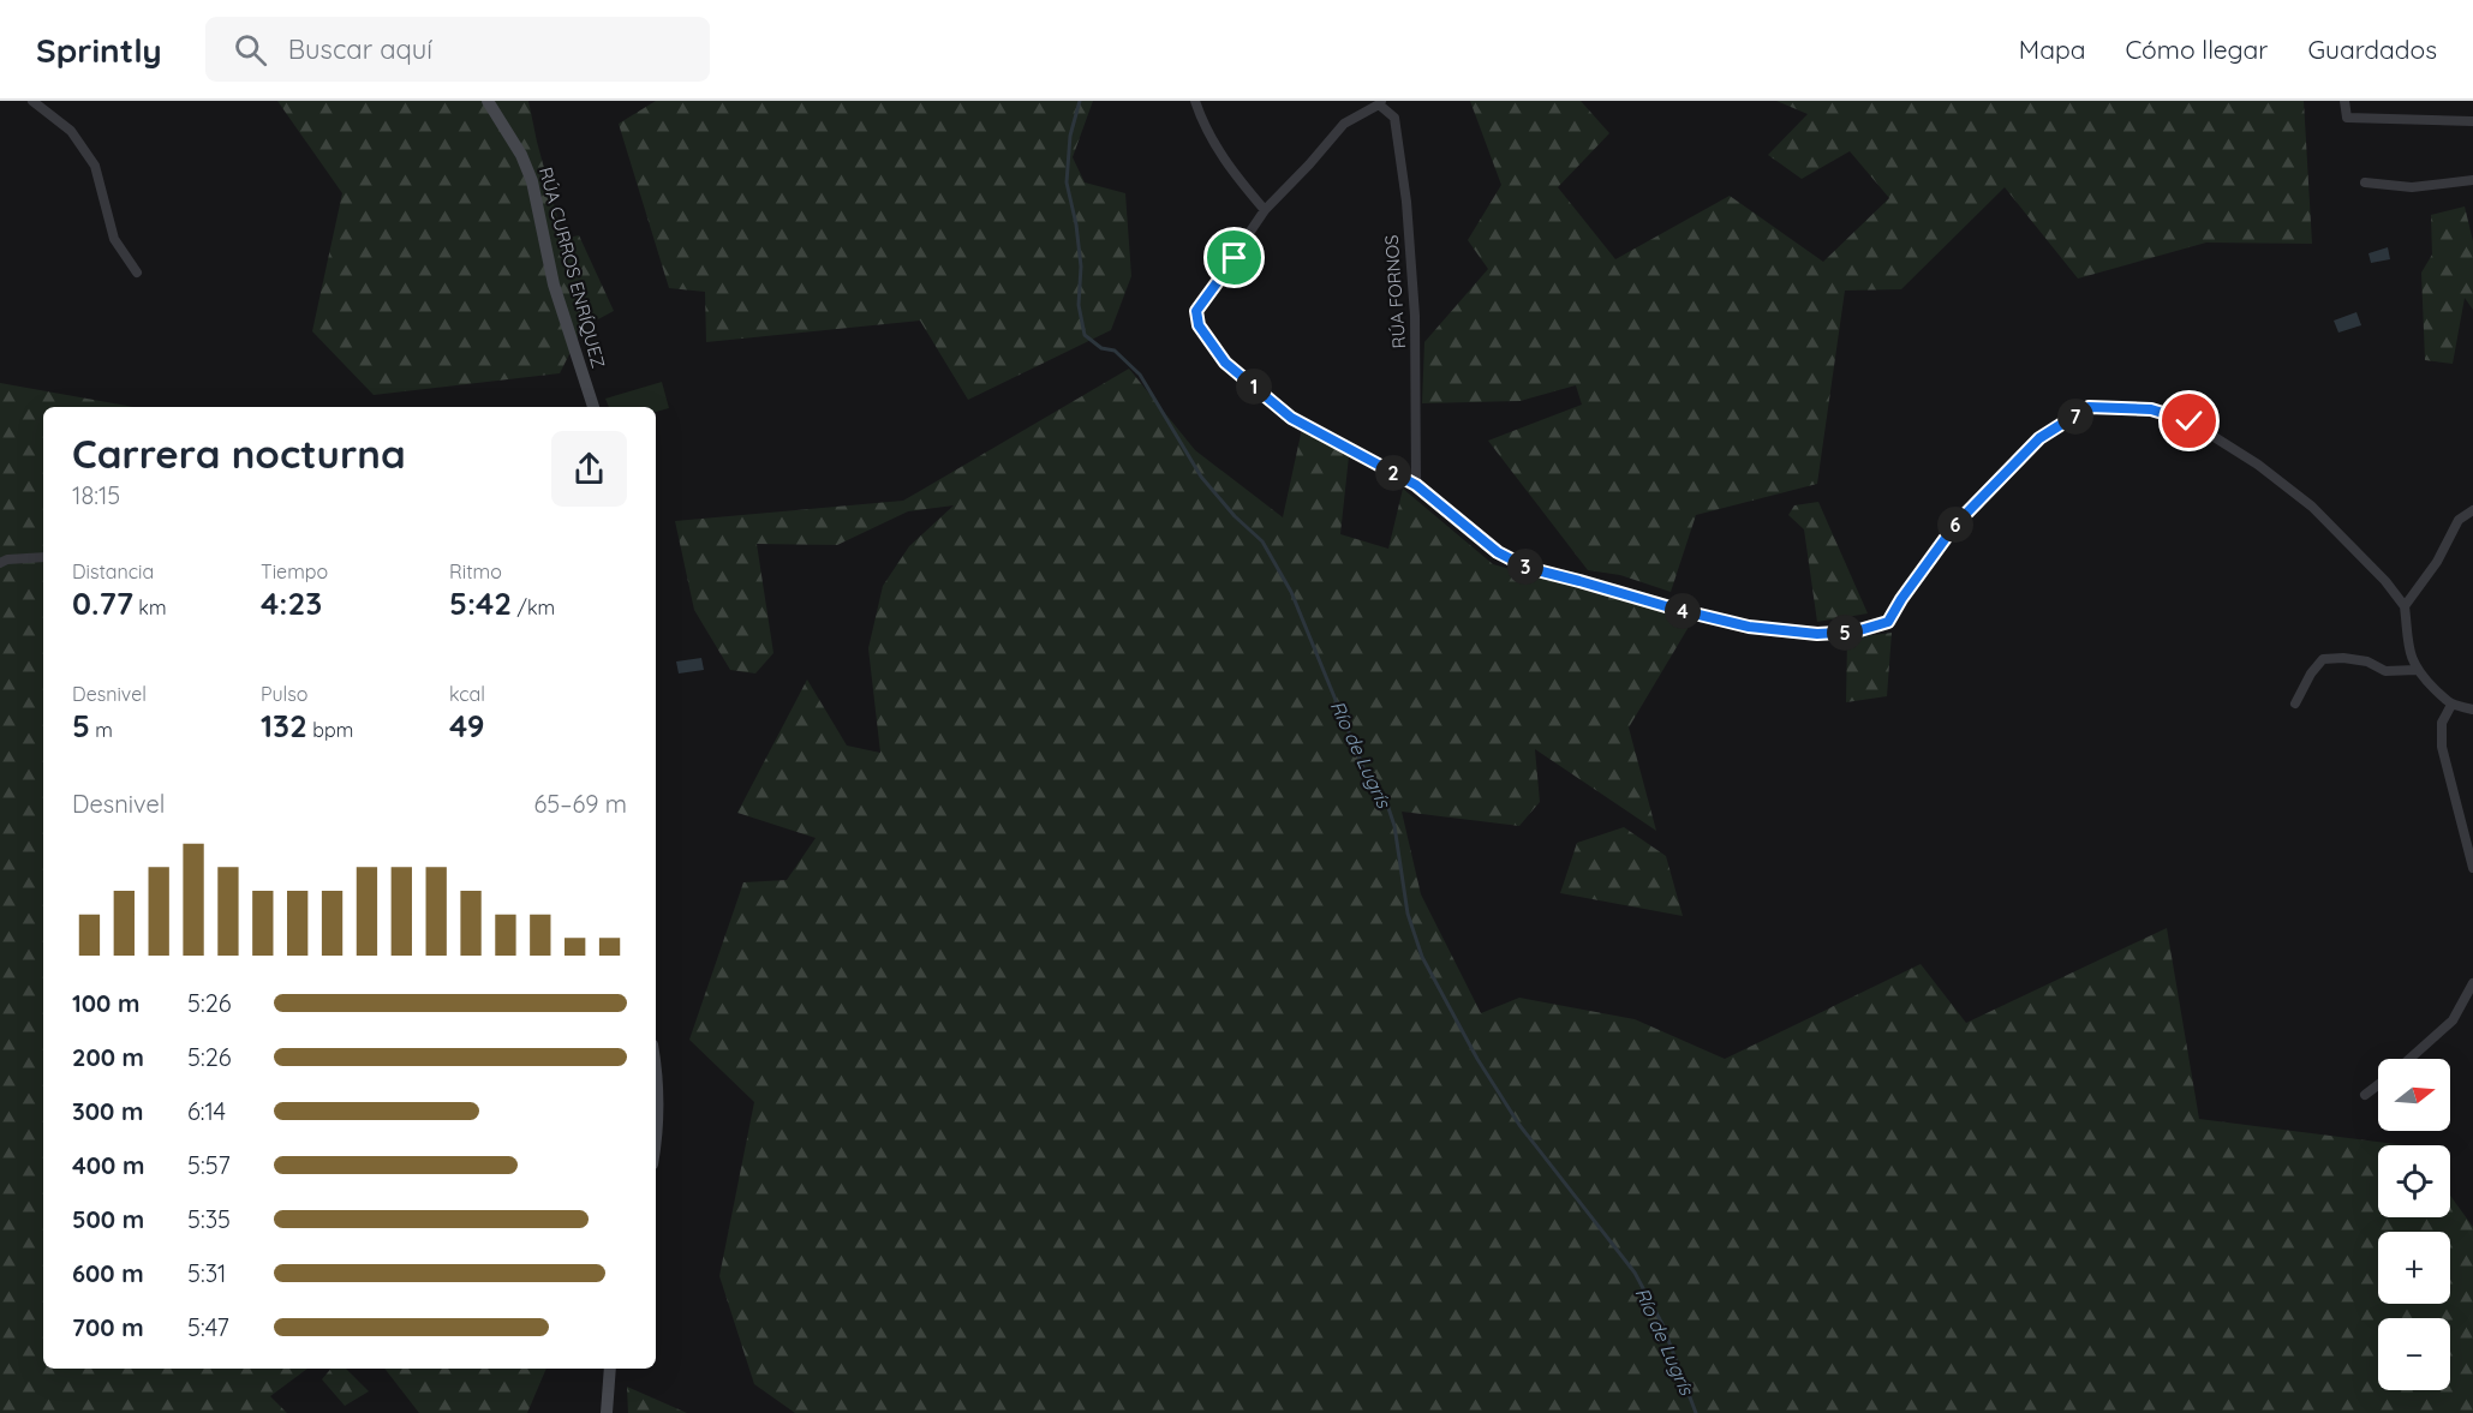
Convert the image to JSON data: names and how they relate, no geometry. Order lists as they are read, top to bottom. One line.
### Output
{"streets":{"street":["RÚA CURROS ENRÍQUEZ","RÚA FORNOS"]},"water":["Río de Lugrís"],"north":"right","page":{"header":"Sprintly","search":"Buscar aquí","nav":["Mapa","Cómo llegar","Guardados"],"pins":["1","7","2","6","3","4","5"],"heading":["Carrera nocturna","18:15"],"stats":[["Distancia","0.77 km"],["Tiempo","4:23"],["Ritmo","5:42 /km"],["Desnivel","5 m"],["Pulso","132 bpm"],["kcal","49"]],"chart":["Desnivel","65–69 m"],"list":[{"name":"100 m","note":"5:26"},{"name":"200 m","note":"5:26"},{"name":"300 m","note":"6:14"},{"name":"400 m","note":"5:57"},{"name":"500 m","note":"5:35"},{"name":"600 m","note":"5:31"},{"name":"700 m","note":"5:47"}],"map_buttons":["+","−"]}}
